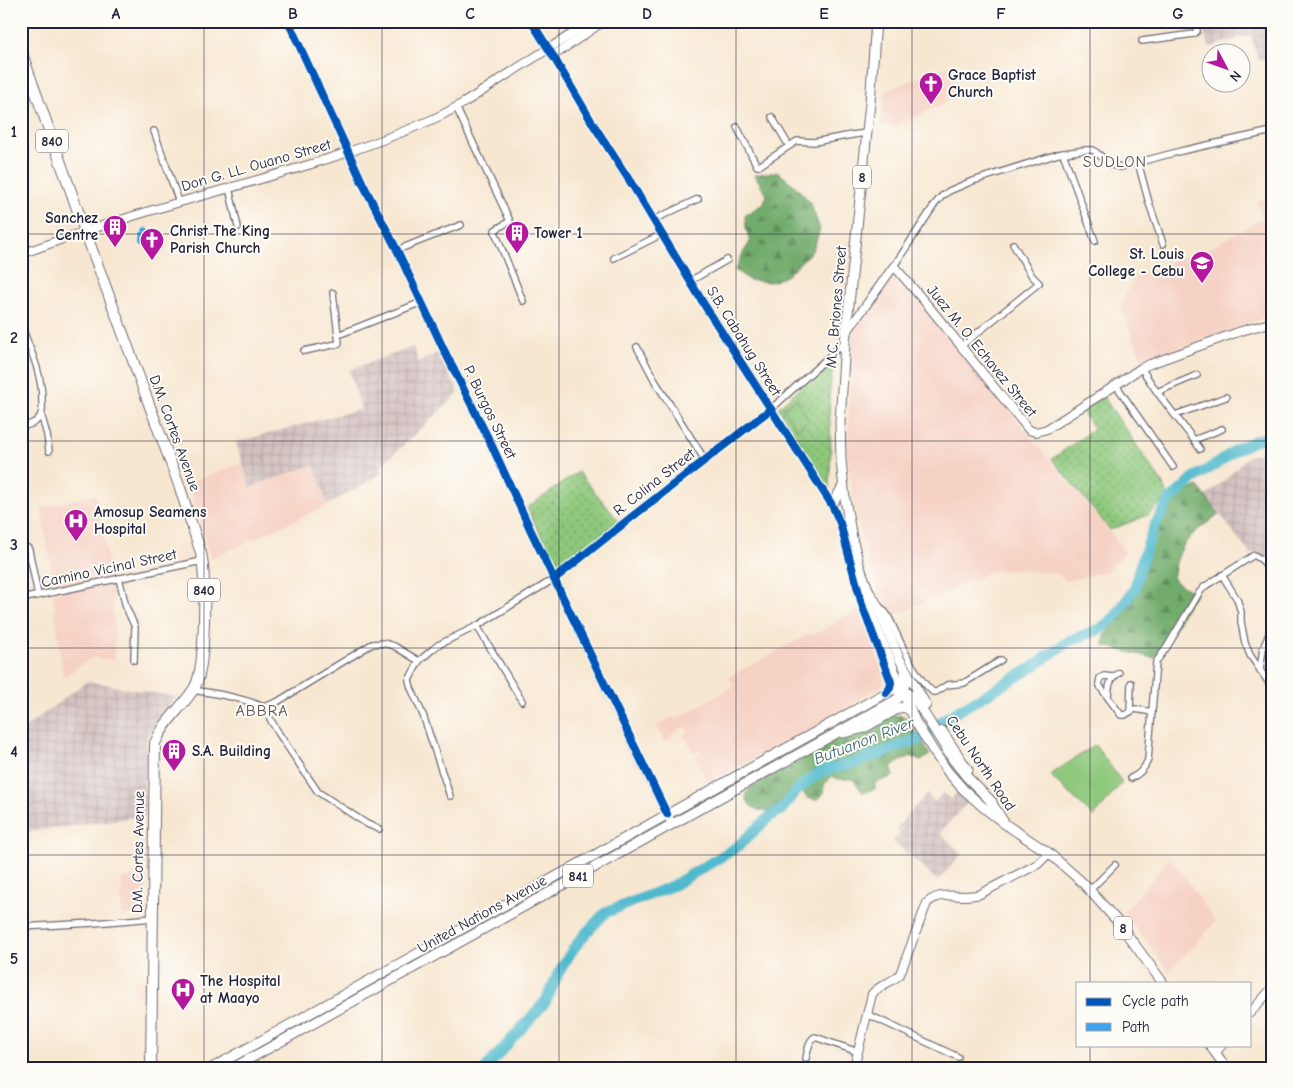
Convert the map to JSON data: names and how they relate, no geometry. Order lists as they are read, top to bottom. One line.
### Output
{"streets":{"highway":["840","D.M. Cortes Avenue"],"main road":["8","M.C. Briones Street","Cebu North Road","841","United Nations Avenue"],"street":["Don G. LL. Ouano Street","S.B. Cabahug Street","Juez M. O. Echavez Street","P. Burgos Street","R. Colina Street","Camino Vicinal Street"]},"crossings":[["Don G. LL. Ouano Street","S.B. Cabahug Street"],["Don G. LL. Ouano Street","P. Burgos Street"],["Don G. LL. Ouano Street","D.M. Cortes Avenue"],["8","Cebu North Road"],["M.C. Briones Street","R. Colina Street"],["M.C. Briones Street","Cebu North Road"],["M.C. Briones Street","United Nations Avenue"],["S.B. Cabahug Street","R. Colina Street"],["S.B. Cabahug Street","United Nations Avenue"],["P. Burgos Street","R. Colina Street"],["P. Burgos Street","United Nations Avenue"],["D.M. Cortes Avenue","Camino Vicinal Street"]],"districts":["SUDLON","ABBRA"],"water":["Butuanon River"],"places":{"church":["Grace Baptist Church","Christ The King Parish Church"],"building":["Sanchez Centre","Tower 1","S.A. Building"],"school or university":["St. Louis College - Cebu"],"hospital":["Amosup Seamens Hospital","The Hospital at Maayo"]},"legend":["Cycle path","Path"],"north":"bottom right","grid":{"columns":["A","B","C","D","E","F","G"],"rows":["1","2","3","4","5"]}}
